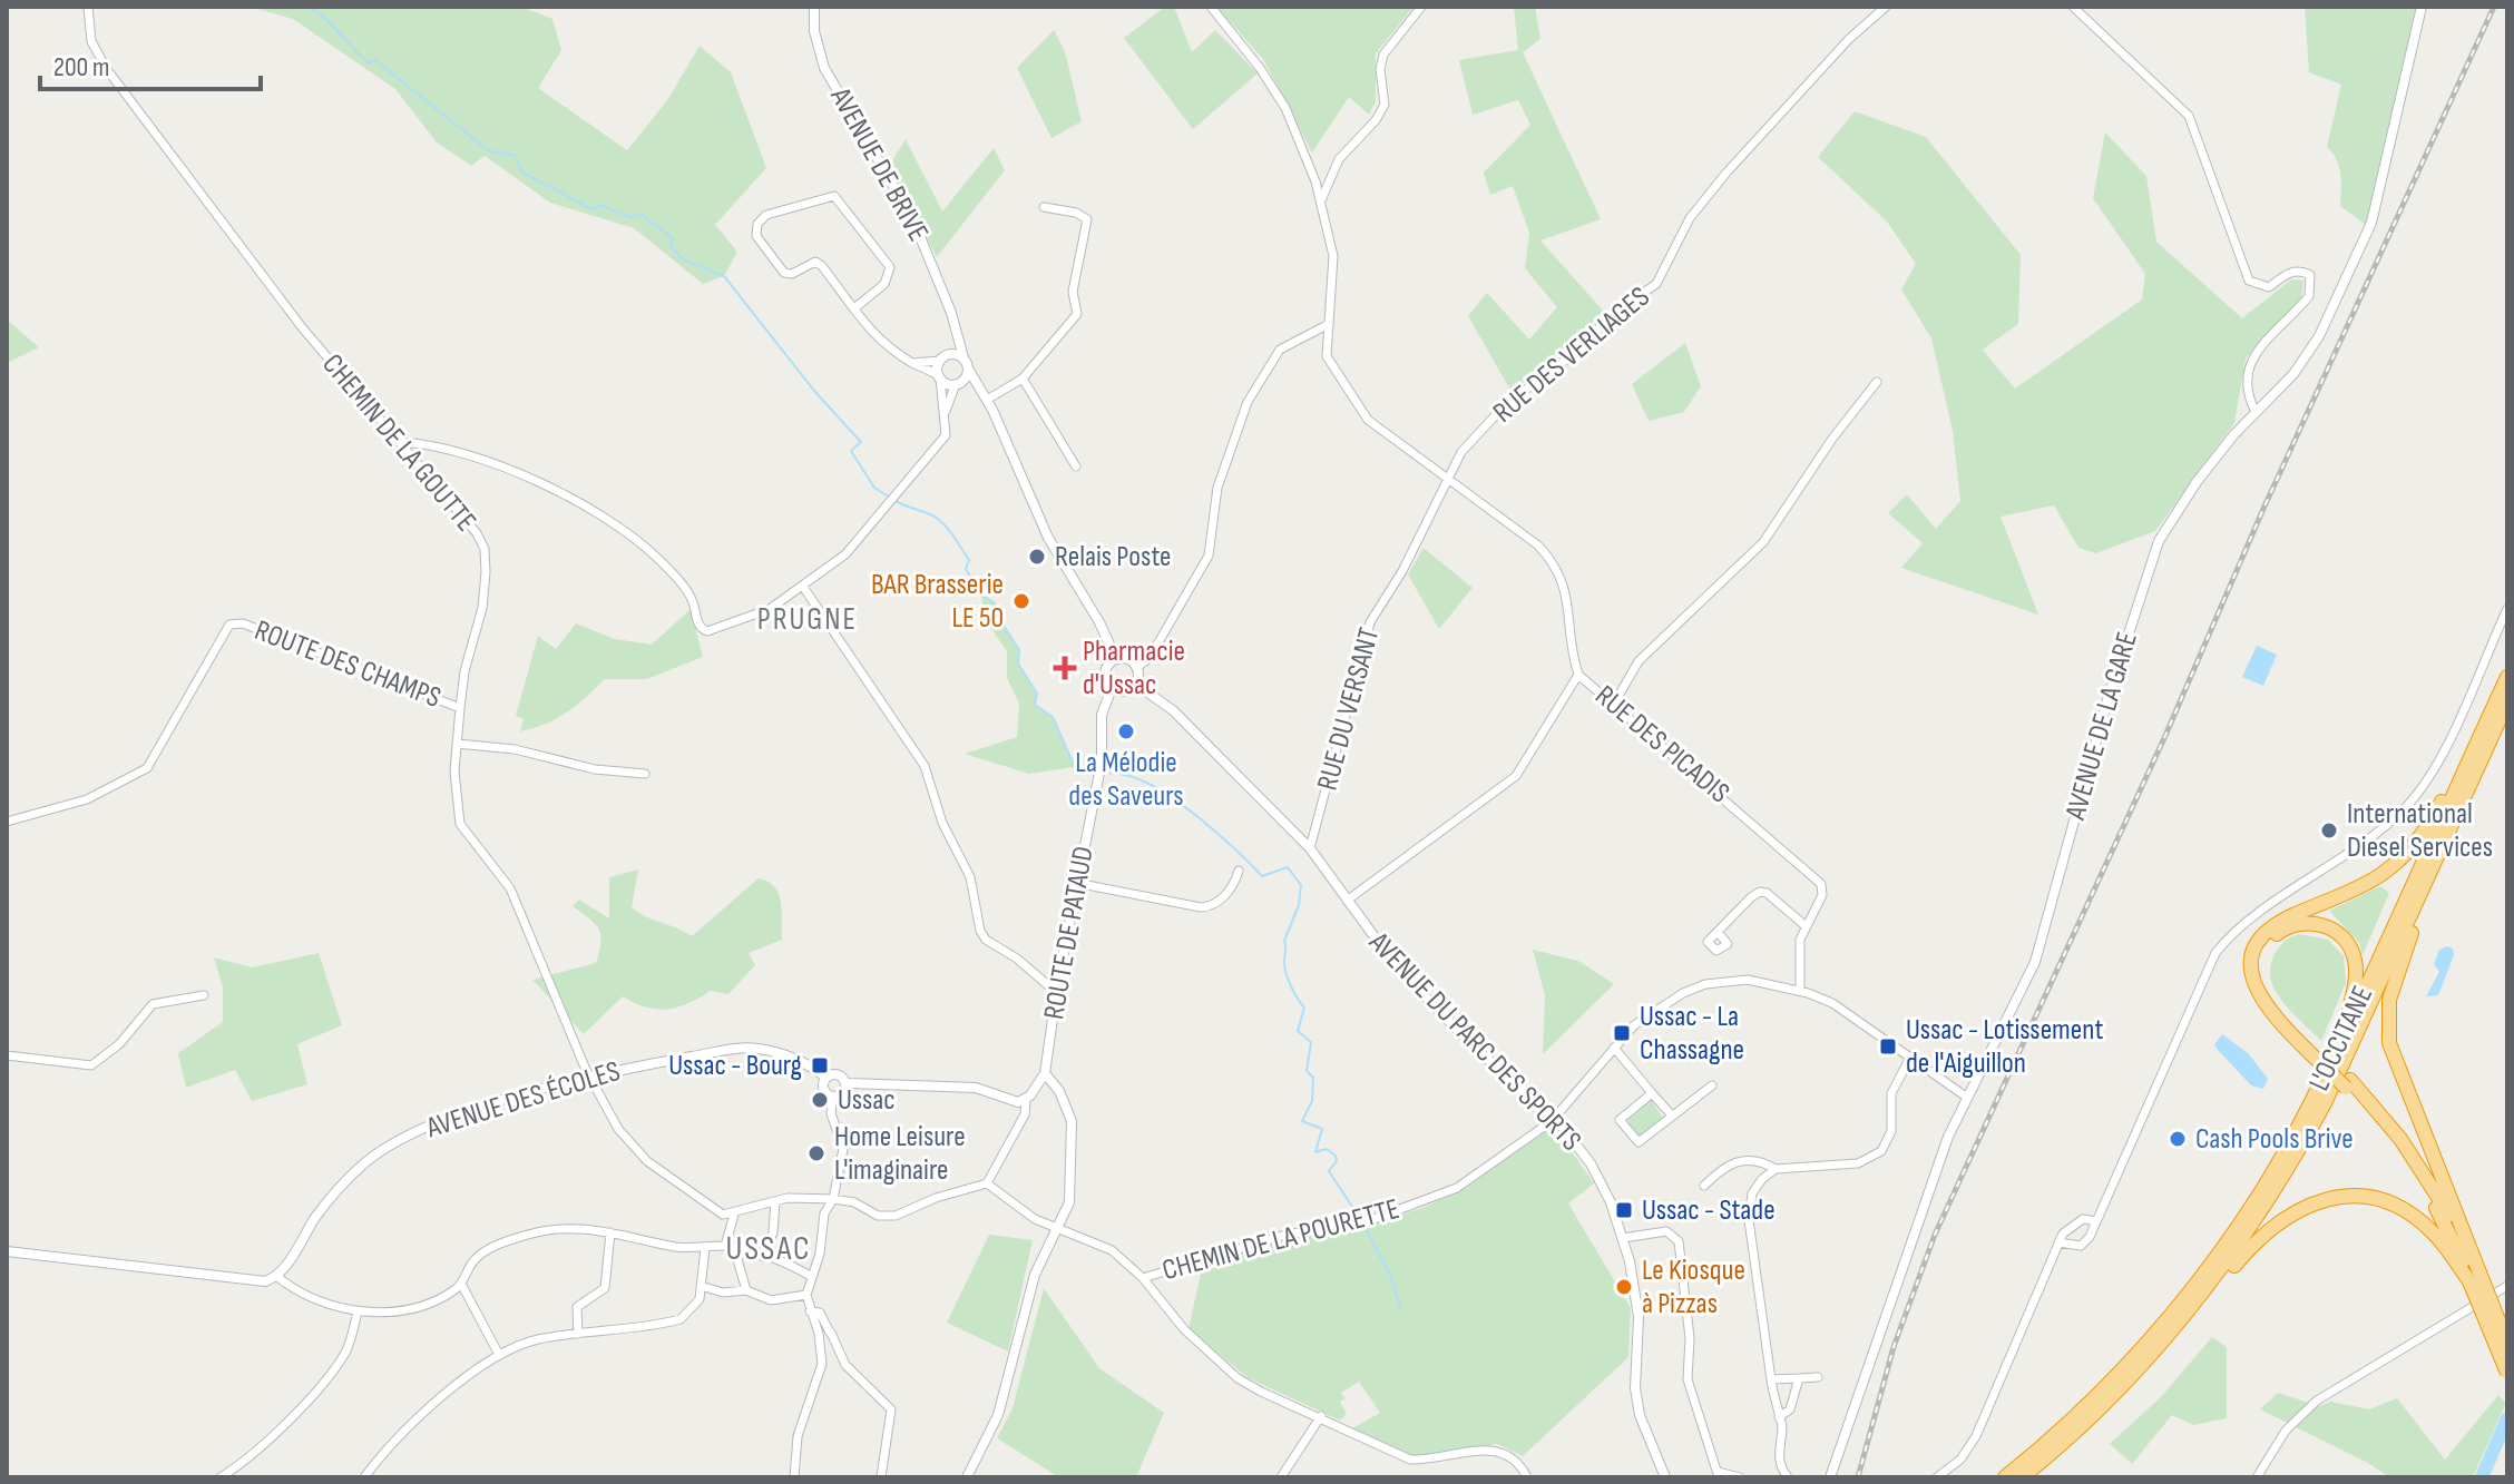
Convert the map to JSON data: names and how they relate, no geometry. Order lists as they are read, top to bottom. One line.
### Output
{"streets":{"highway":["L'OCCITANE"],"street":["AVENUE DE BRIVE","RUE DES VERLIAGES","CHEMIN DE LA GOUTTE","ROUTE DES CHAMPS","RUE DU VERSANT","AVENUE DE LA GARE","RUE DES PICADIS","ROUTE DE PATAUD","AVENUE DU PARC DES SPORTS","AVENUE DES ÉCOLES","CHEMIN DE LA POURETTE"]},"crossings":[["RUE DES VERLIAGES","RUE DU VERSANT"],["RUE DES VERLIAGES","RUE DES PICADIS"],["CHEMIN DE LA GOUTTE","ROUTE DES CHAMPS"],["CHEMIN DE LA GOUTTE","AVENUE DES ÉCOLES"],["RUE DU VERSANT","RUE DES PICADIS"],["RUE DU VERSANT","AVENUE DU PARC DES SPORTS"],["AVENUE DE LA GARE","CHEMIN DE LA POURETTE"],["ROUTE DE PATAUD","AVENUE DU PARC DES SPORTS"],["AVENUE DU PARC DES SPORTS","CHEMIN DE LA POURETTE"]],"districts":["PRUGNE","USSAC"],"places":{"other":["Relais Poste","BAR Brasserie LE 50","La Mélodie des Saveurs","International Diesel Services","Ussac","Cash Pools Brive","Home Leisure L'imaginaire","Le Kiosque à Pizzas"],"health":["Pharmacie d'Ussac"],"transit":["Ussac - La Chassagne","Ussac - Lotissement de l'Aiguillon","Ussac - Bourg","Ussac - Stade"]},"scale_bar":"200 m"}
